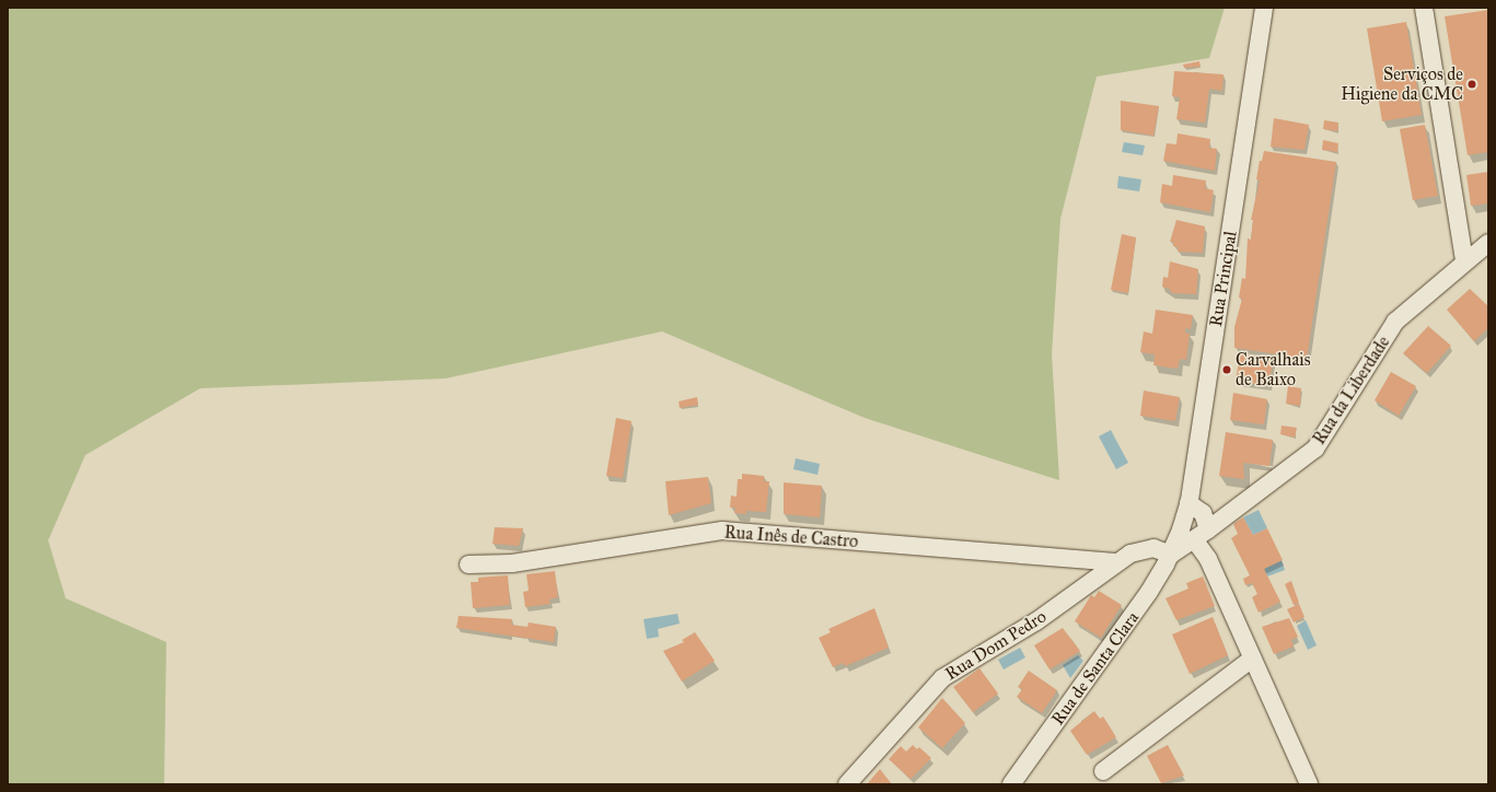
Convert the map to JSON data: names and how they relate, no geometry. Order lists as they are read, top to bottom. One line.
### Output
{"streets":{"street":["Rua Principal","Rua da Liberdade","Rua Inês de Castro","Rua Dom Pedro","Rua de Santa Clara"]},"crossings":[["Rua Principal","Rua da Liberdade"],["Rua Principal","Rua Dom Pedro"],["Rua Principal","Rua de Santa Clara"],["Rua da Liberdade","Rua Dom Pedro"],["Rua da Liberdade","Rua de Santa Clara"],["Rua Inês de Castro","Rua Dom Pedro"],["Rua Dom Pedro","Rua de Santa Clara"]],"places":["Serviços de Higiene da CMC","Carvalhais de Baixo"]}
